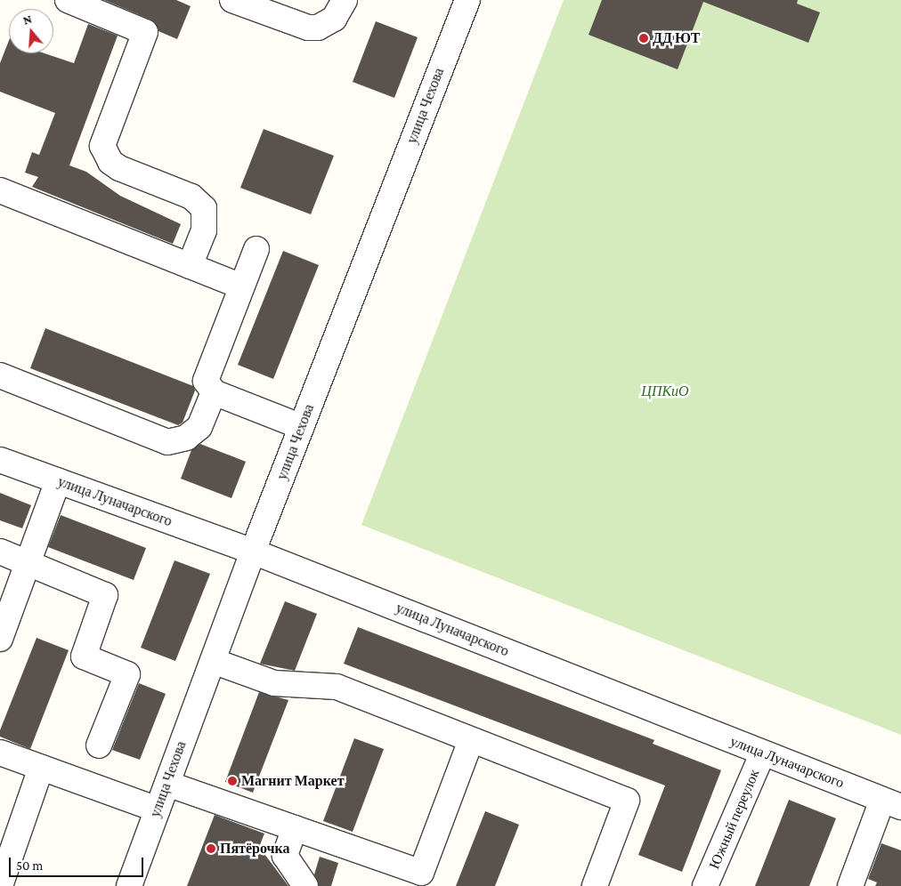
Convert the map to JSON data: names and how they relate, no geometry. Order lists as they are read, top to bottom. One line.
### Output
{"streets":{"street":["улица Чехова","улица Луначарского","Южный переулок"]},"crossings":[["улица Чехова","улица Луначарского"],["улица Луначарского","Южный переулок"]],"parks":["ЦПКиО"],"places":["ДД ЮТ","Магнит Маркет","Пятёрочка"],"scale_bar":"50 m","north":"top"}
